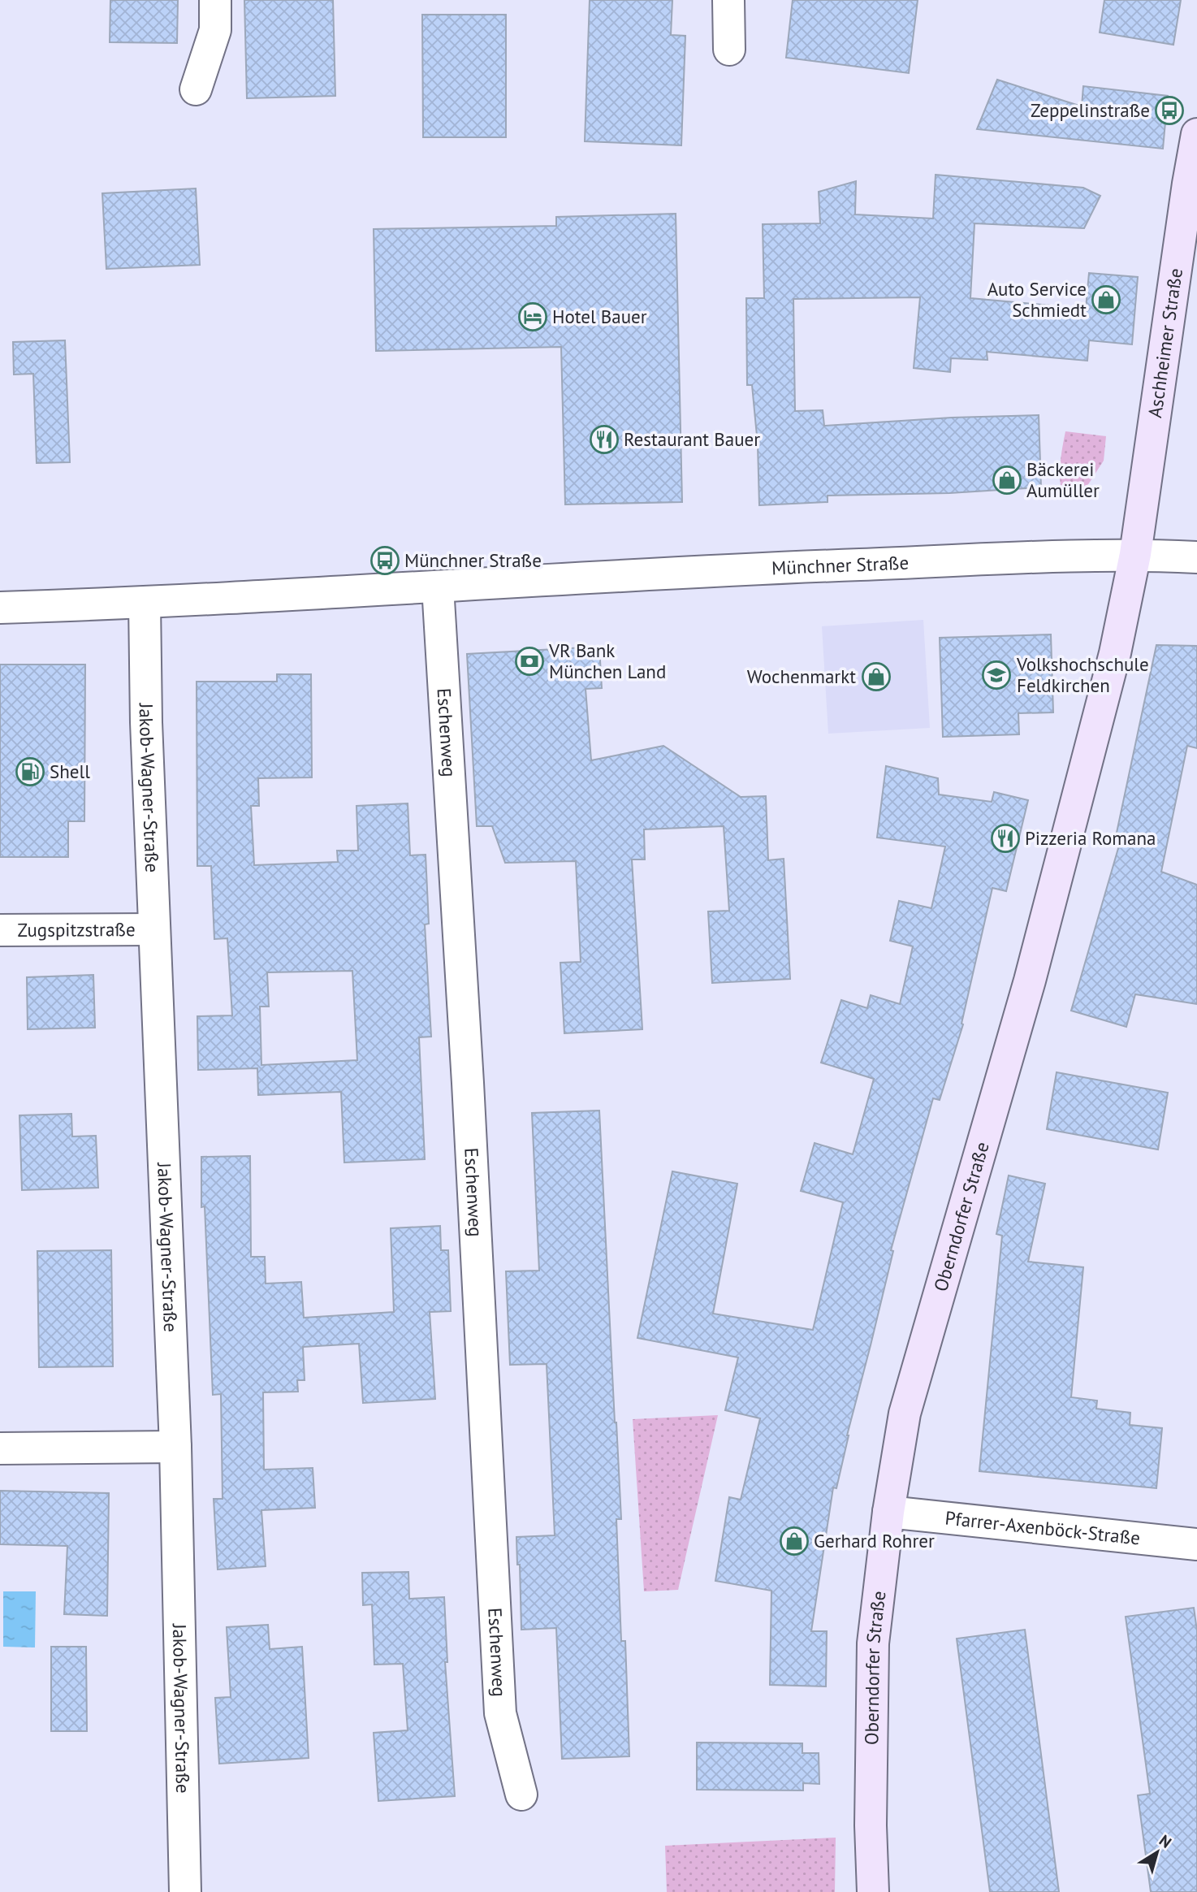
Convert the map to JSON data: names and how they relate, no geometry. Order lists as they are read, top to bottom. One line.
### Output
{"streets":{"main road":["Aschheimer Straße","Oberndorfer Straße"],"street":["Münchner Straße","Eschenweg","Jakob-Wagner-Straße","Zugspitzstraße","Pfarrer-Axenböck-Straße"]},"crossings":[["Aschheimer Straße","Münchner Straße"],["Aschheimer Straße","Oberndorfer Straße"],["Münchner Straße","Eschenweg"],["Münchner Straße","Jakob-Wagner-Straße"],["Münchner Straße","Oberndorfer Straße"],["Jakob-Wagner-Straße","Zugspitzstraße"],["Oberndorfer Straße","Pfarrer-Axenböck-Straße"]],"places":{"bus stop":["Zeppelinstraße","Münchner Straße"],"shop":["Auto Service Schmiedt","Bäckerei Aumüller","Wochenmarkt","Gerhard Rohrer"],"hotel":["Hotel Bauer"],"restaurant":["Restaurant Bauer","Pizzeria Romana"],"bank":["VR Bank München Land"],"school or university":["Volkshochschule Feldkirchen"],"fuel station":["Shell"]},"north":"top right"}
